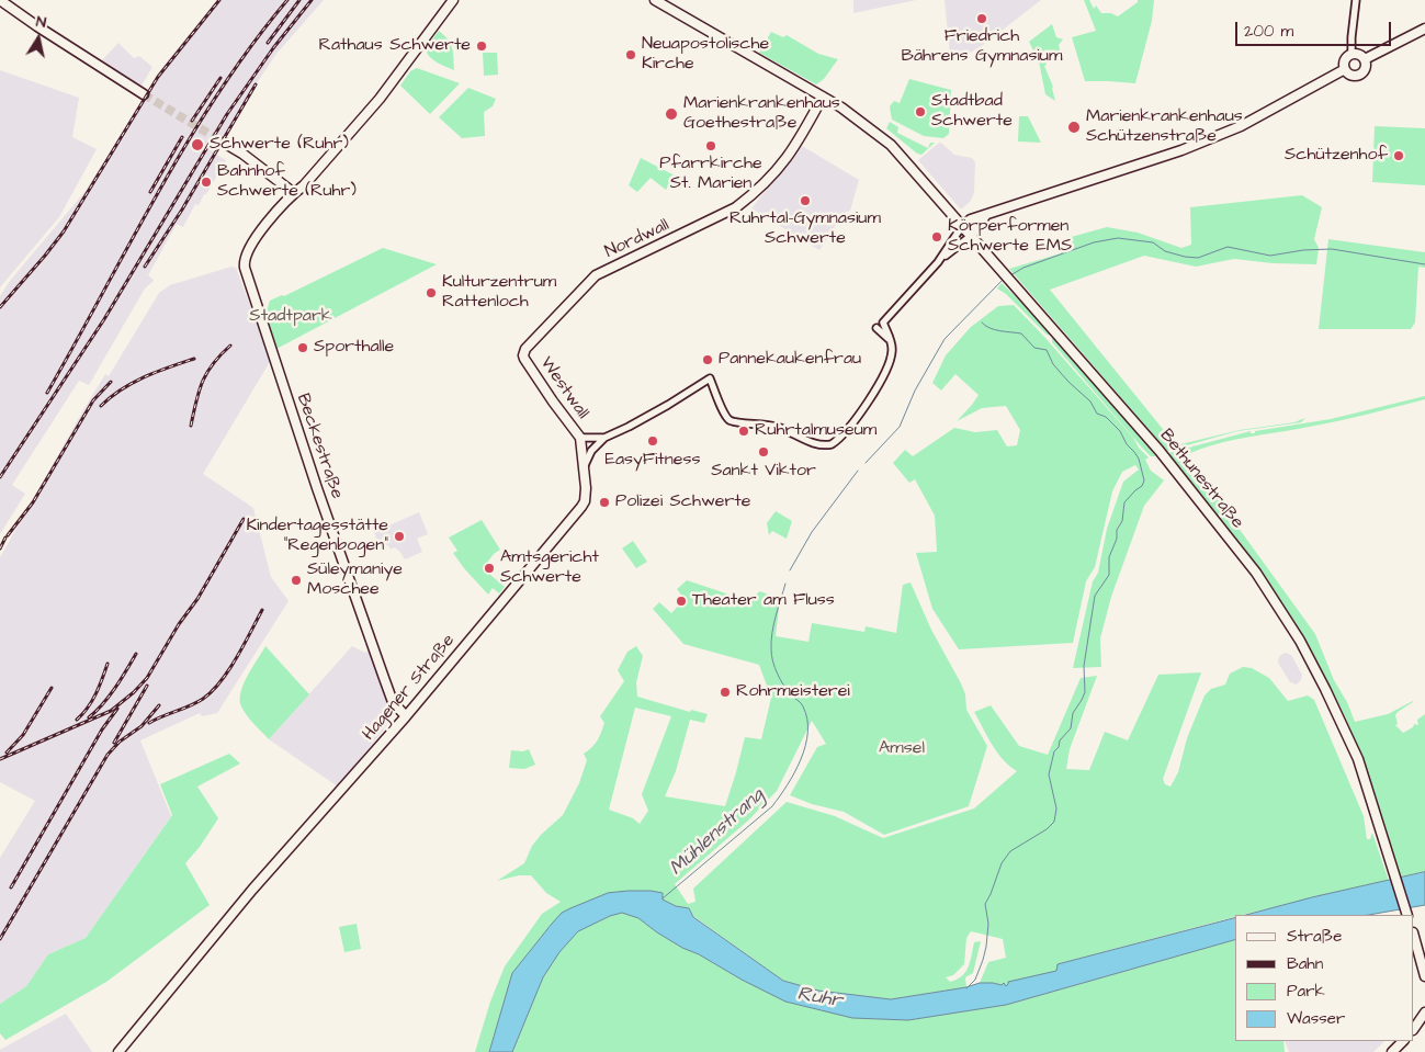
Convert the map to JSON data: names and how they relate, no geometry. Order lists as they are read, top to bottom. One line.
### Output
{"streets":{"main road":["Nordwall","Westwall","Beckestraße","Bethunestraße","Hagener Straße"]},"crossings":[["Nordwall","Westwall"],["Nordwall","Bethunestraße"],["Westwall","Hagener Straße"],["Beckestraße","Hagener Straße"]],"water":["Mühlenstrang","Ruhr"],"parks":["Stadtpark","Amsel"],"places":["Friedrich Bährens Gymnasium","Rathaus Schwerte","Neuapostolische Kirche","Stadtbad Schwerte","Marienkrankenhaus Goethestraße","Marienkrankenhaus Schützenstraße","Schwerte (Ruhr)","Pfarrkirche St. Marien","Schützenhof","Bahnhof Schwerte (Ruhr)","Ruhrtal-Gymnasium Schwerte","Körperformen Schwerte EMS","Kulturzentrum Rattenloch","Sporthalle","Pannekaukenfrau","Ruhrtalmuseum","EasyFitness","Sankt Viktor","Polizei Schwerte","Kindertagesstätte \"Regenbogen\"","Amtsgericht Schwerte","Süleymaniye Moschee","Theater am Fluss","Rohrmeisterei"],"legend":["Straße","Bahn","Park","Wasser"],"scale_bar":"200 m","north":"top"}
